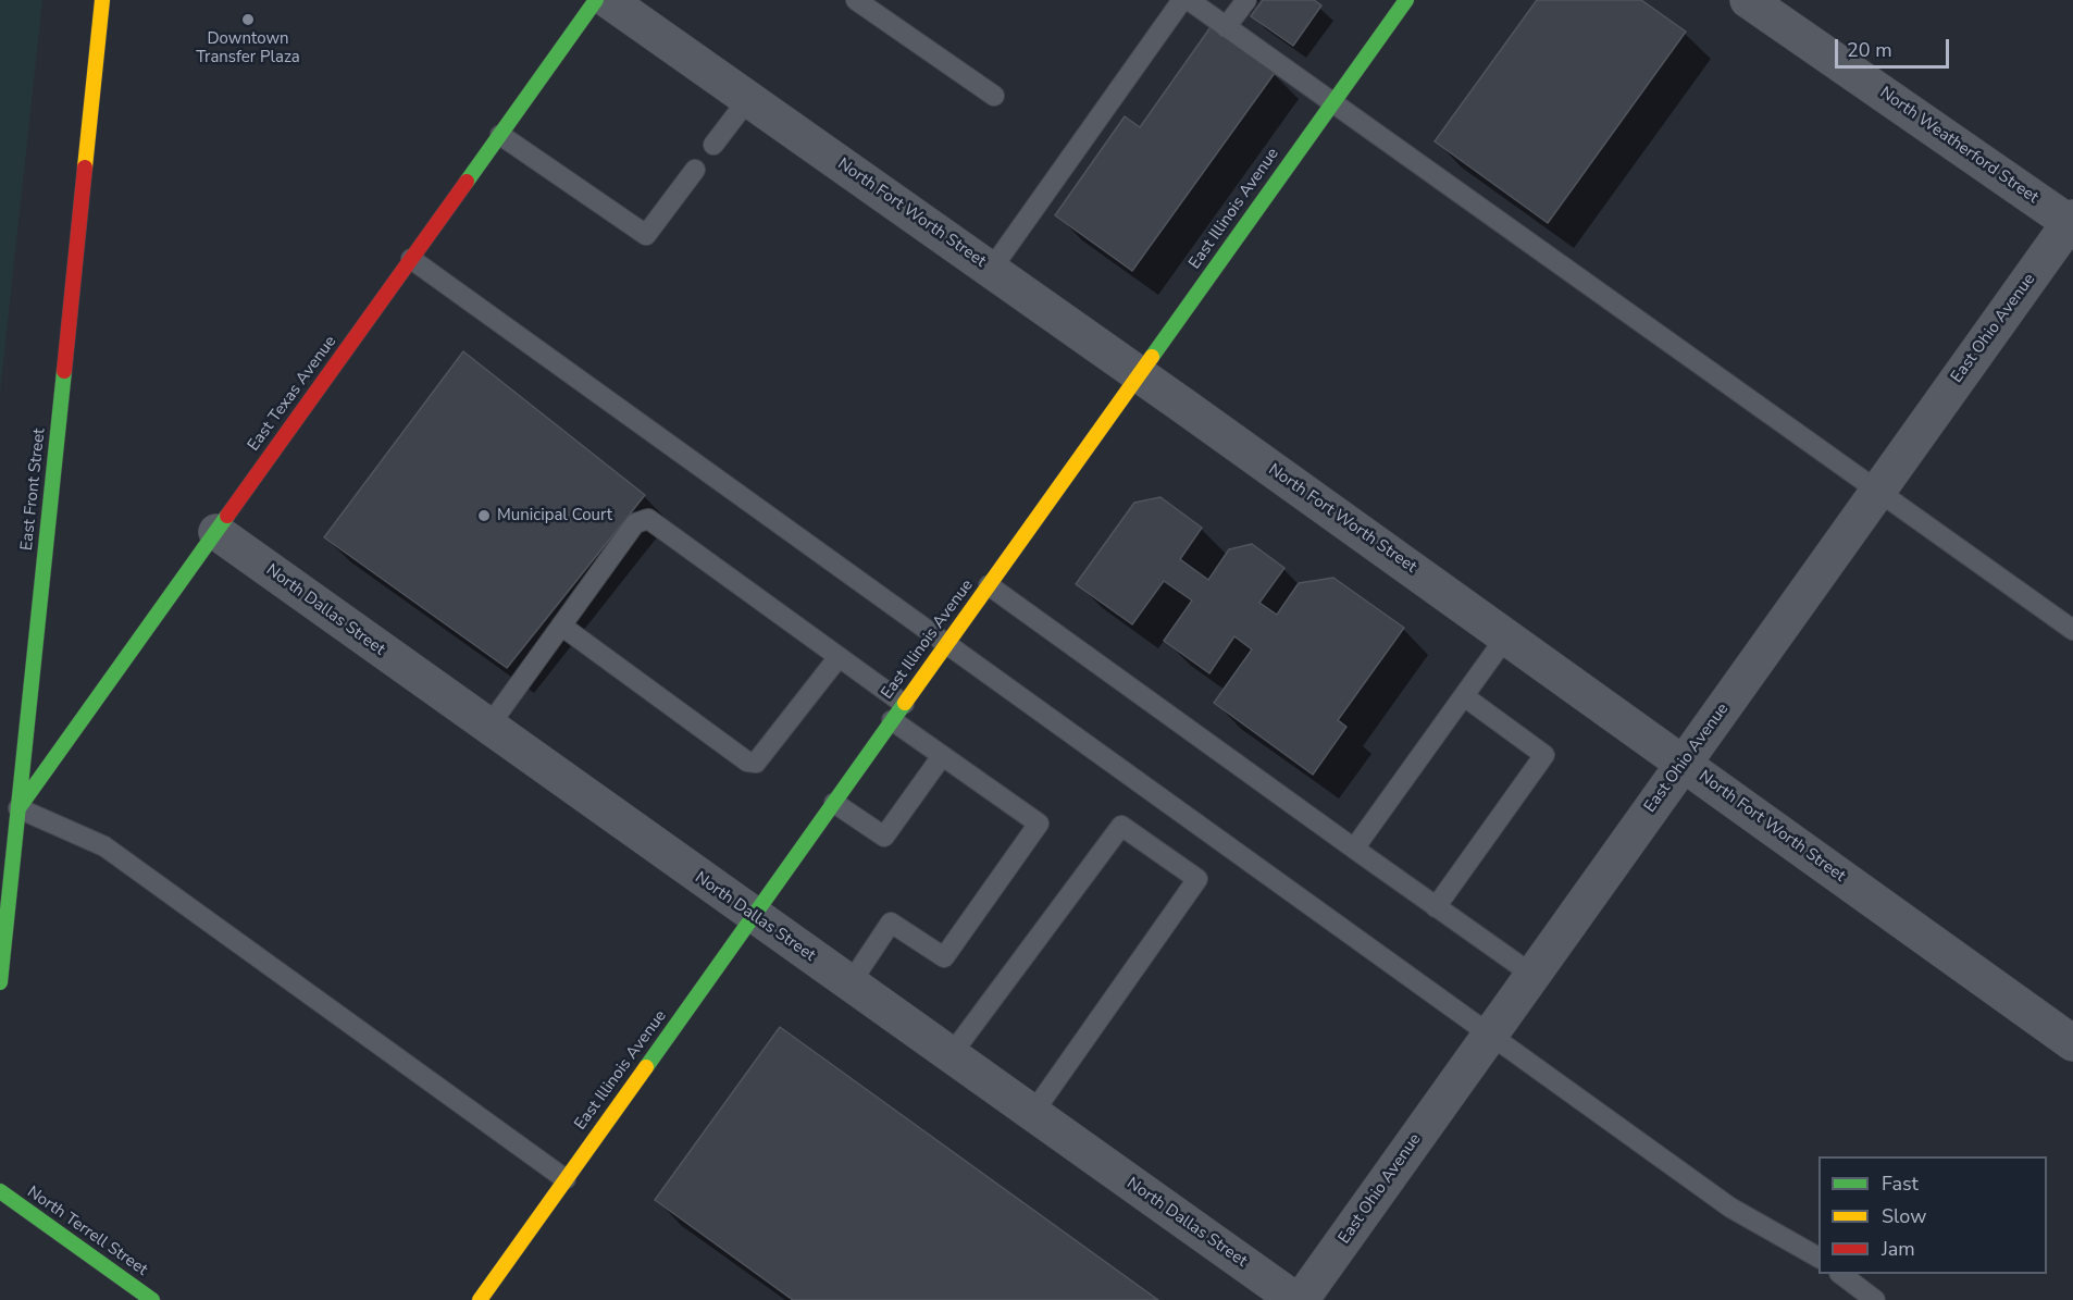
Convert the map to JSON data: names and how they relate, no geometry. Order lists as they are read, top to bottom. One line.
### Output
{"streets":{"main road":["East Illinois Avenue","East Texas Avenue","East Front Street","North Terrell Street"],"street":["North Weatherford Street","North Fort Worth Street","East Ohio Avenue","North Dallas Street"]},"crossings":[["North Weatherford Street","East Ohio Avenue"],["East Illinois Avenue","North Fort Worth Street"],["East Illinois Avenue","North Dallas Street"],["North Fort Worth Street","East Ohio Avenue"],["East Texas Avenue","East Front Street"],["East Texas Avenue","North Dallas Street"]],"places":["Downtown Transfer Plaza","Municipal Court"],"legend":["Fast","Slow","Jam"],"scale_bar":"20 m"}
